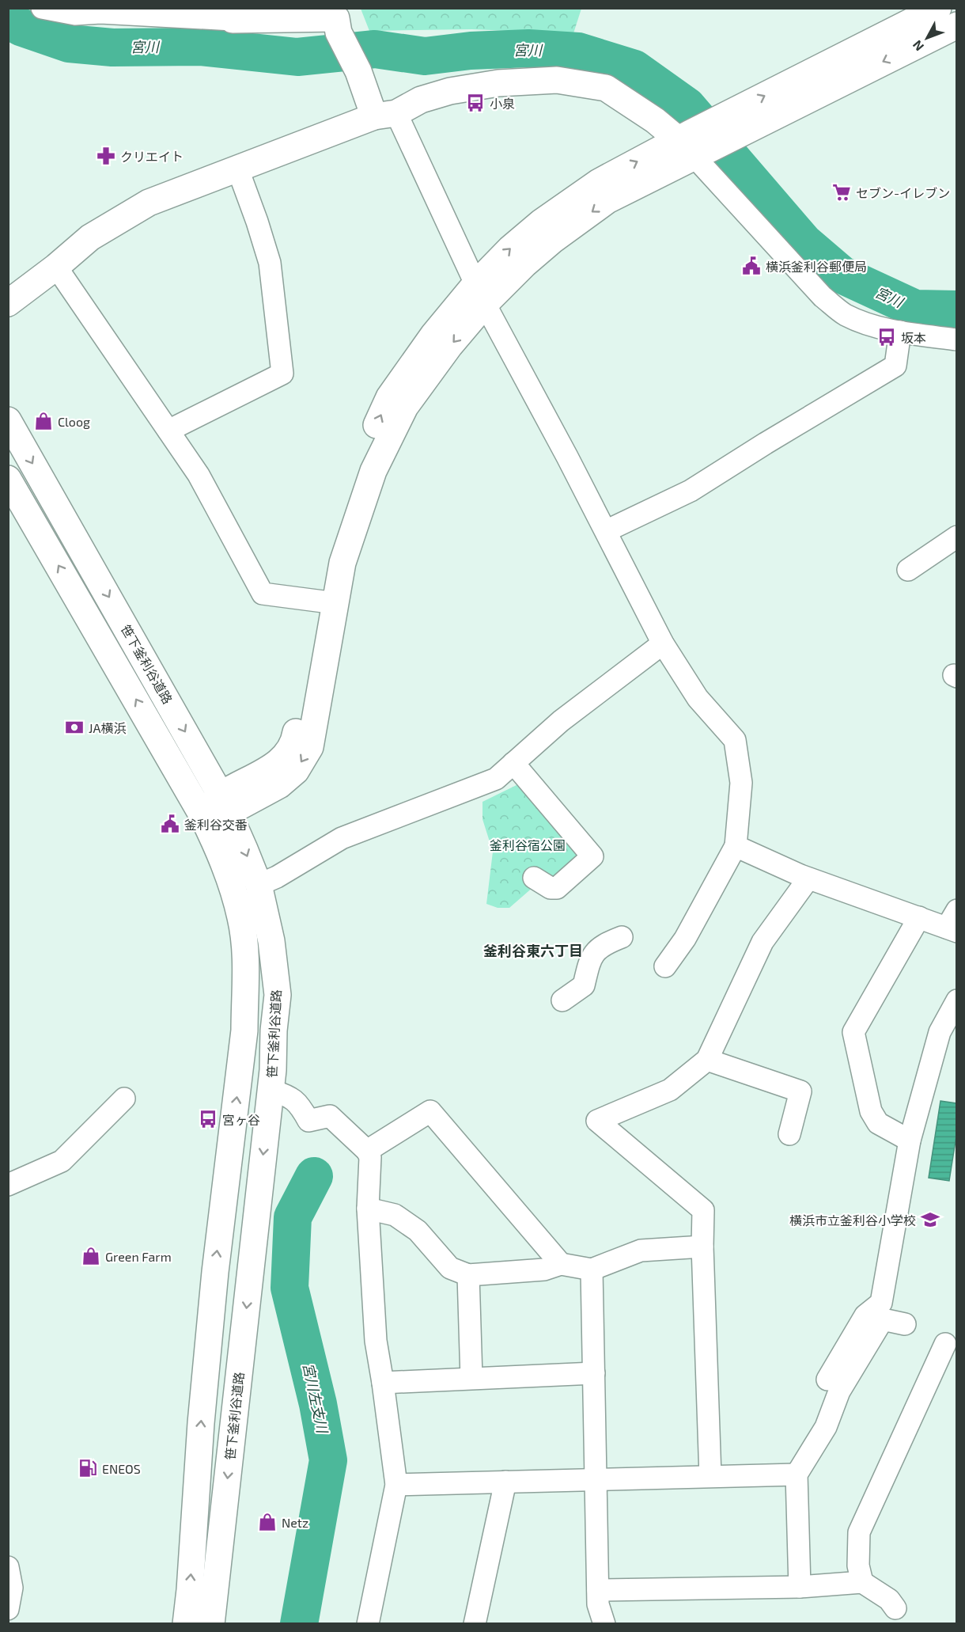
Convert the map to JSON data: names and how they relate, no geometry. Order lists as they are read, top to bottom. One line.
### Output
{"streets":{"street":["笹下釜利谷道路"]},"districts":["釜利谷東六丁目"],"water":["宮川","宮川左支川"],"parks":["釜利谷宿公園"],"places":{"bus stop":["小泉","坂本","宮ヶ谷"],"pharmacy":["クリエイト"],"supermarket":["セブン-イレブン"],"public building":["横浜釜利谷郵便局","釜利谷交番"],"shop":["Cloog","Green Farm","Netz"],"bank":["JA横浜"],"school or university":["横浜市立釜利谷小学校"],"fuel station":["ENEOS"]},"north":"bottom left"}
